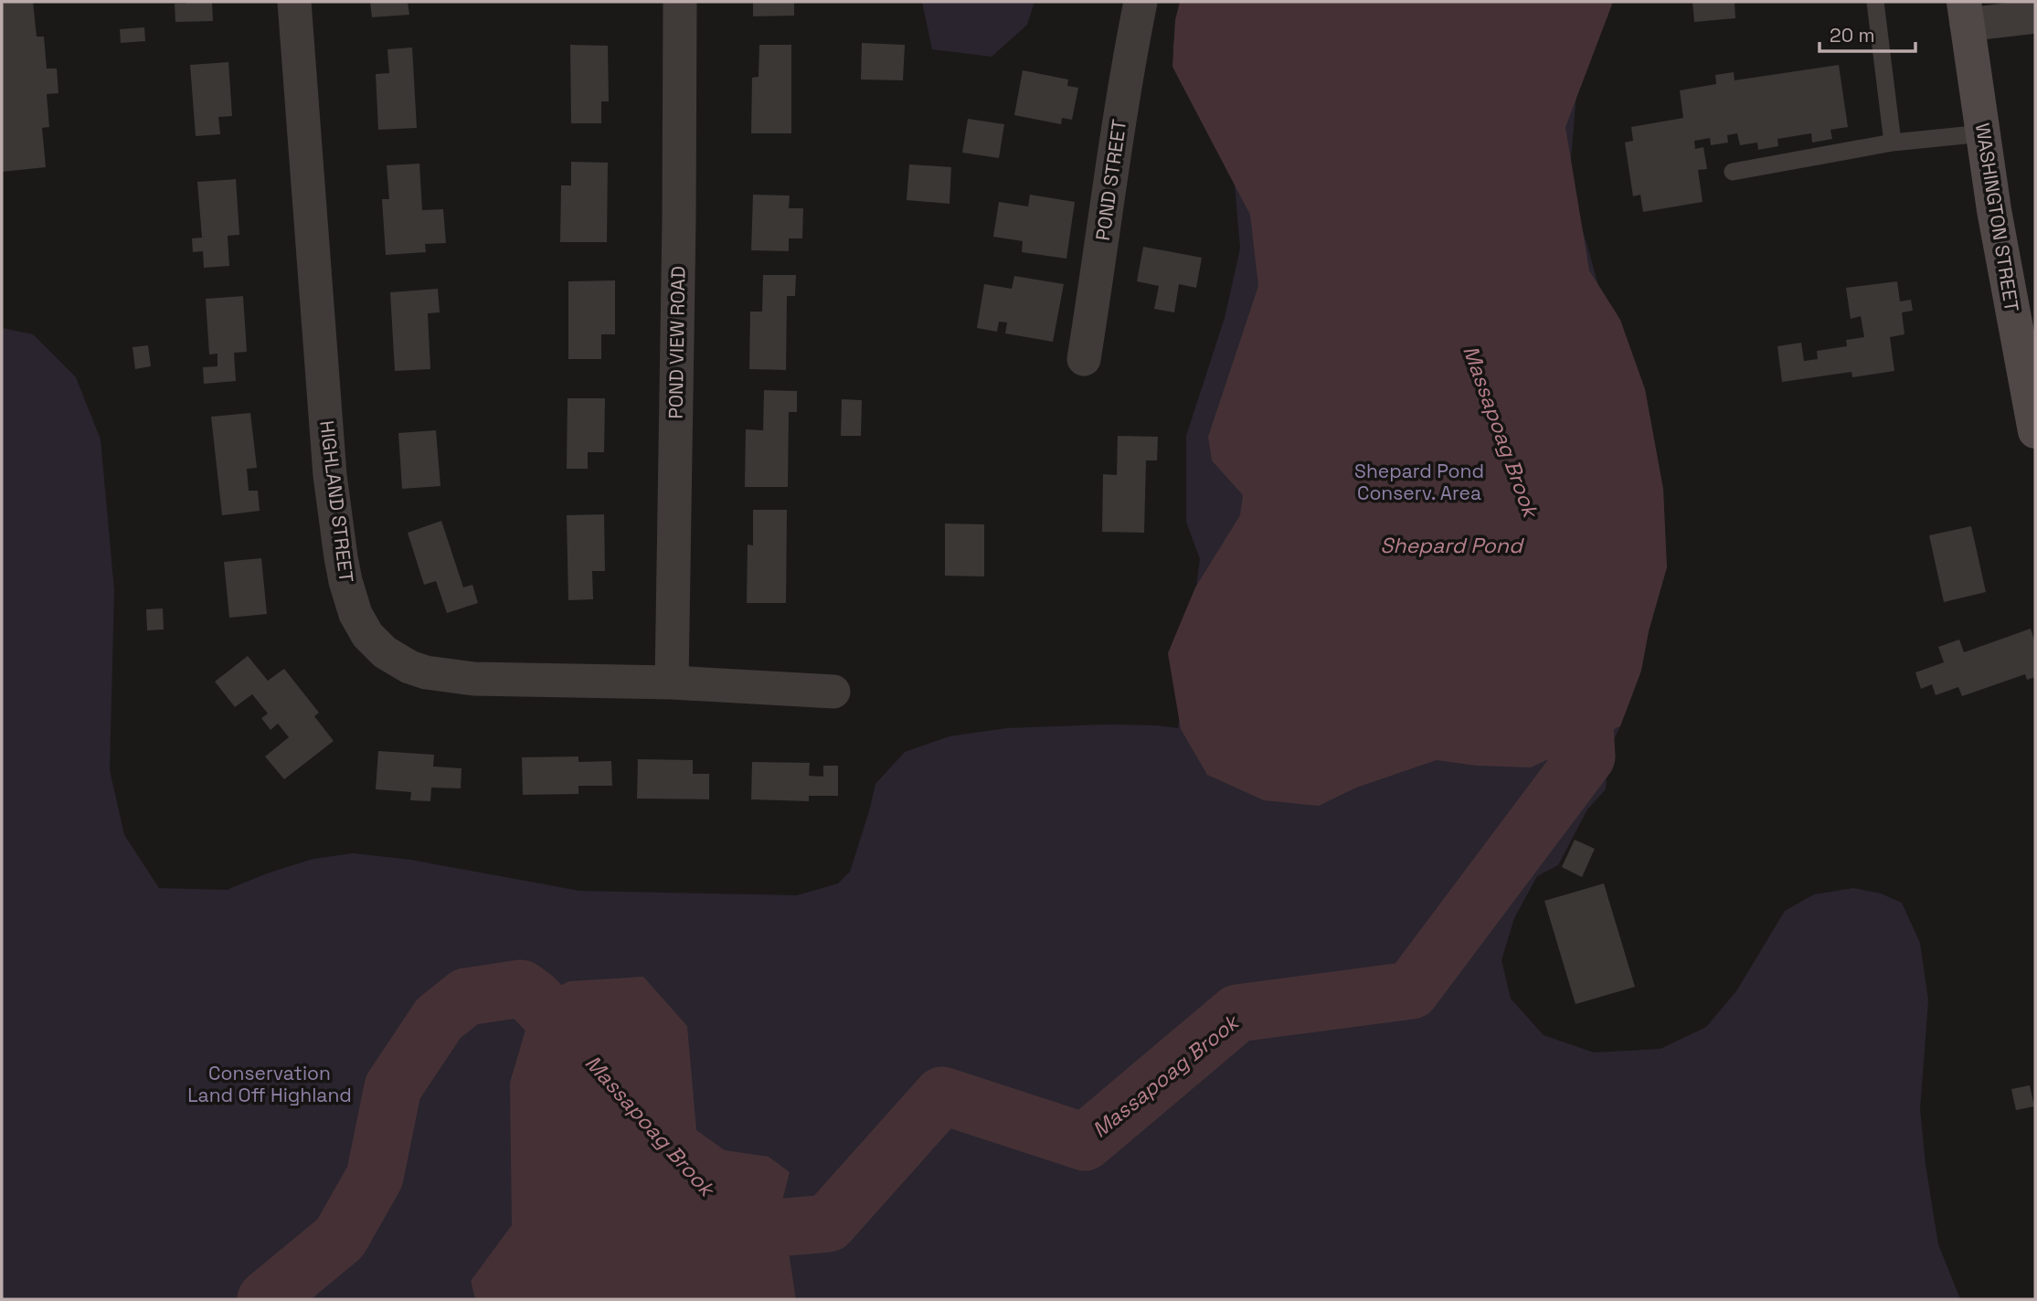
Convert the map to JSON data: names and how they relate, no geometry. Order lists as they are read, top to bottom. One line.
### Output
{"streets":{"main road":["WASHINGTON STREET"],"street":["POND STREET","POND VIEW ROAD","HIGHLAND STREET"]},"crossings":[["POND VIEW ROAD","HIGHLAND STREET"]],"water":["Massapoag Brook","Shepard Pond"],"parks":["Shepard Pond Conserv. Area","Conservation Land Off Highland"],"scale_bar":"20 m"}
